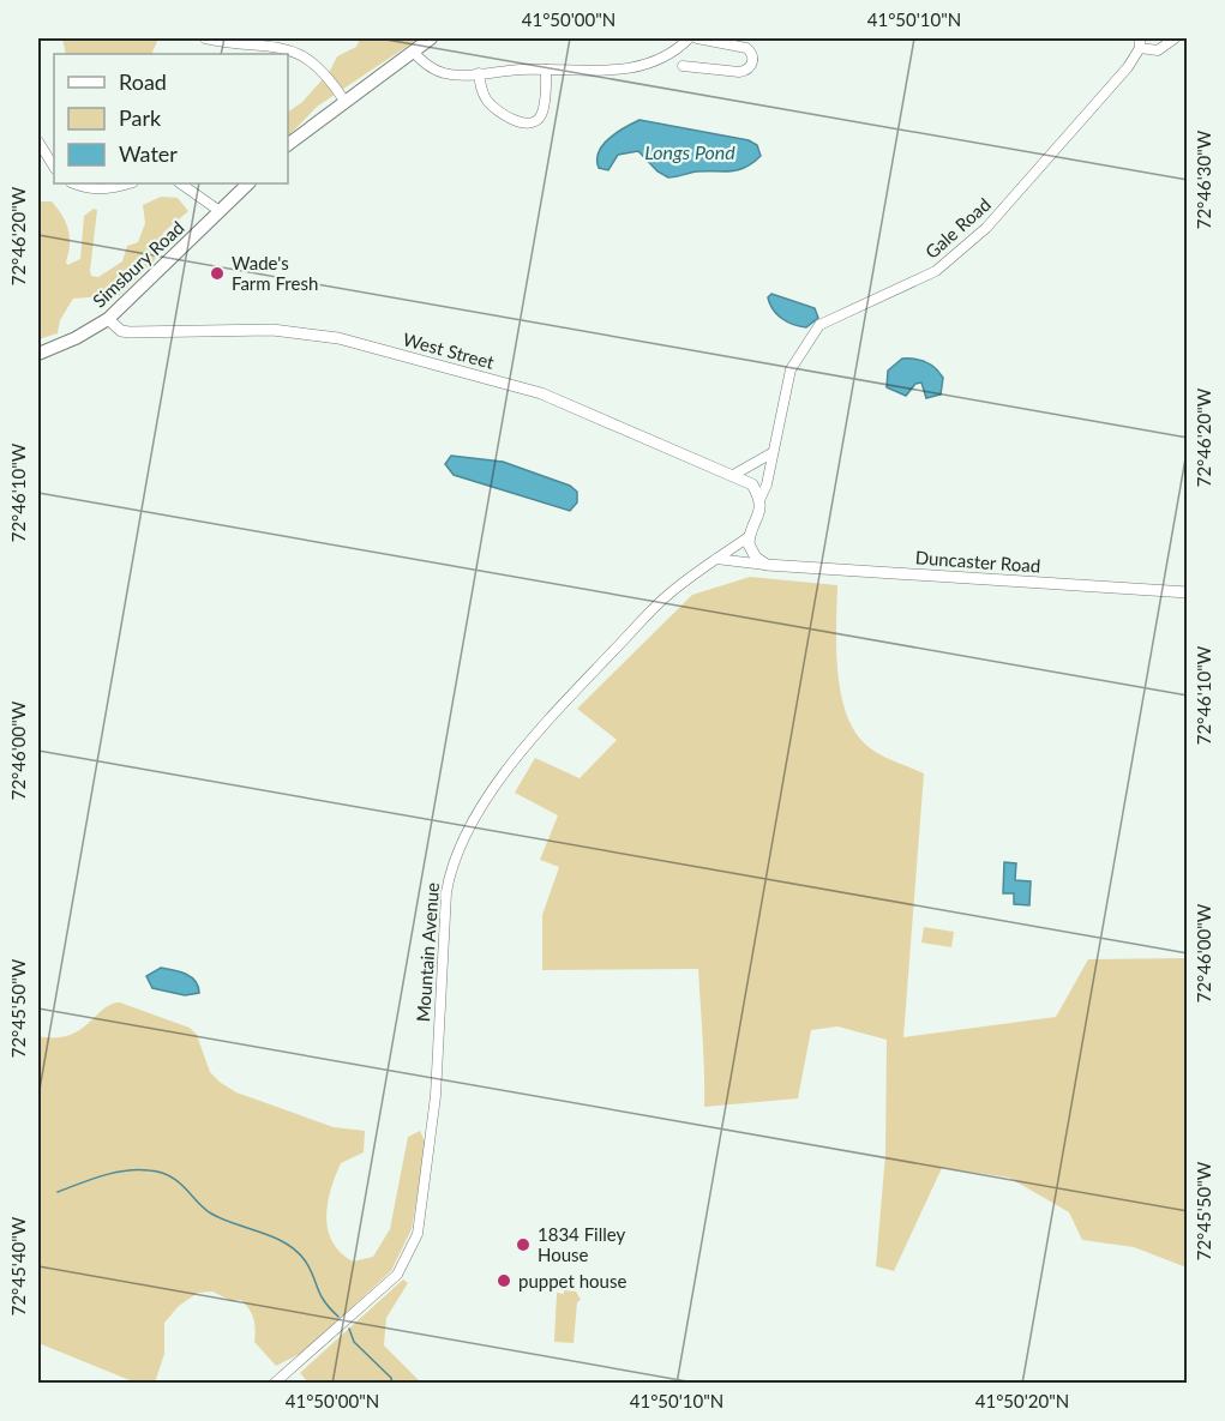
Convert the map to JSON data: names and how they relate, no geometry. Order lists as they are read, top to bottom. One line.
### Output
{"streets":{"main road":["Simsbury Road"],"street":["Gale Road","West Street","Duncaster Road","Mountain Avenue"]},"crossings":[["Gale Road","West Street"],["Simsbury Road","West Street"],["Duncaster Road","Mountain Avenue"]],"water":["Longs Pond"],"places":["Wade's Farm Fresh","1834 Filley House","puppet house"],"legend":["Road","Park","Water"],"coordinates":["41°50'00\"N","41°50'10\"N","72°46'30\"W","72°46'20\"W","72°46'10\"W","72°46'00\"W","72°45'50\"W","72°45'40\"W","41°50'20\"N"]}
